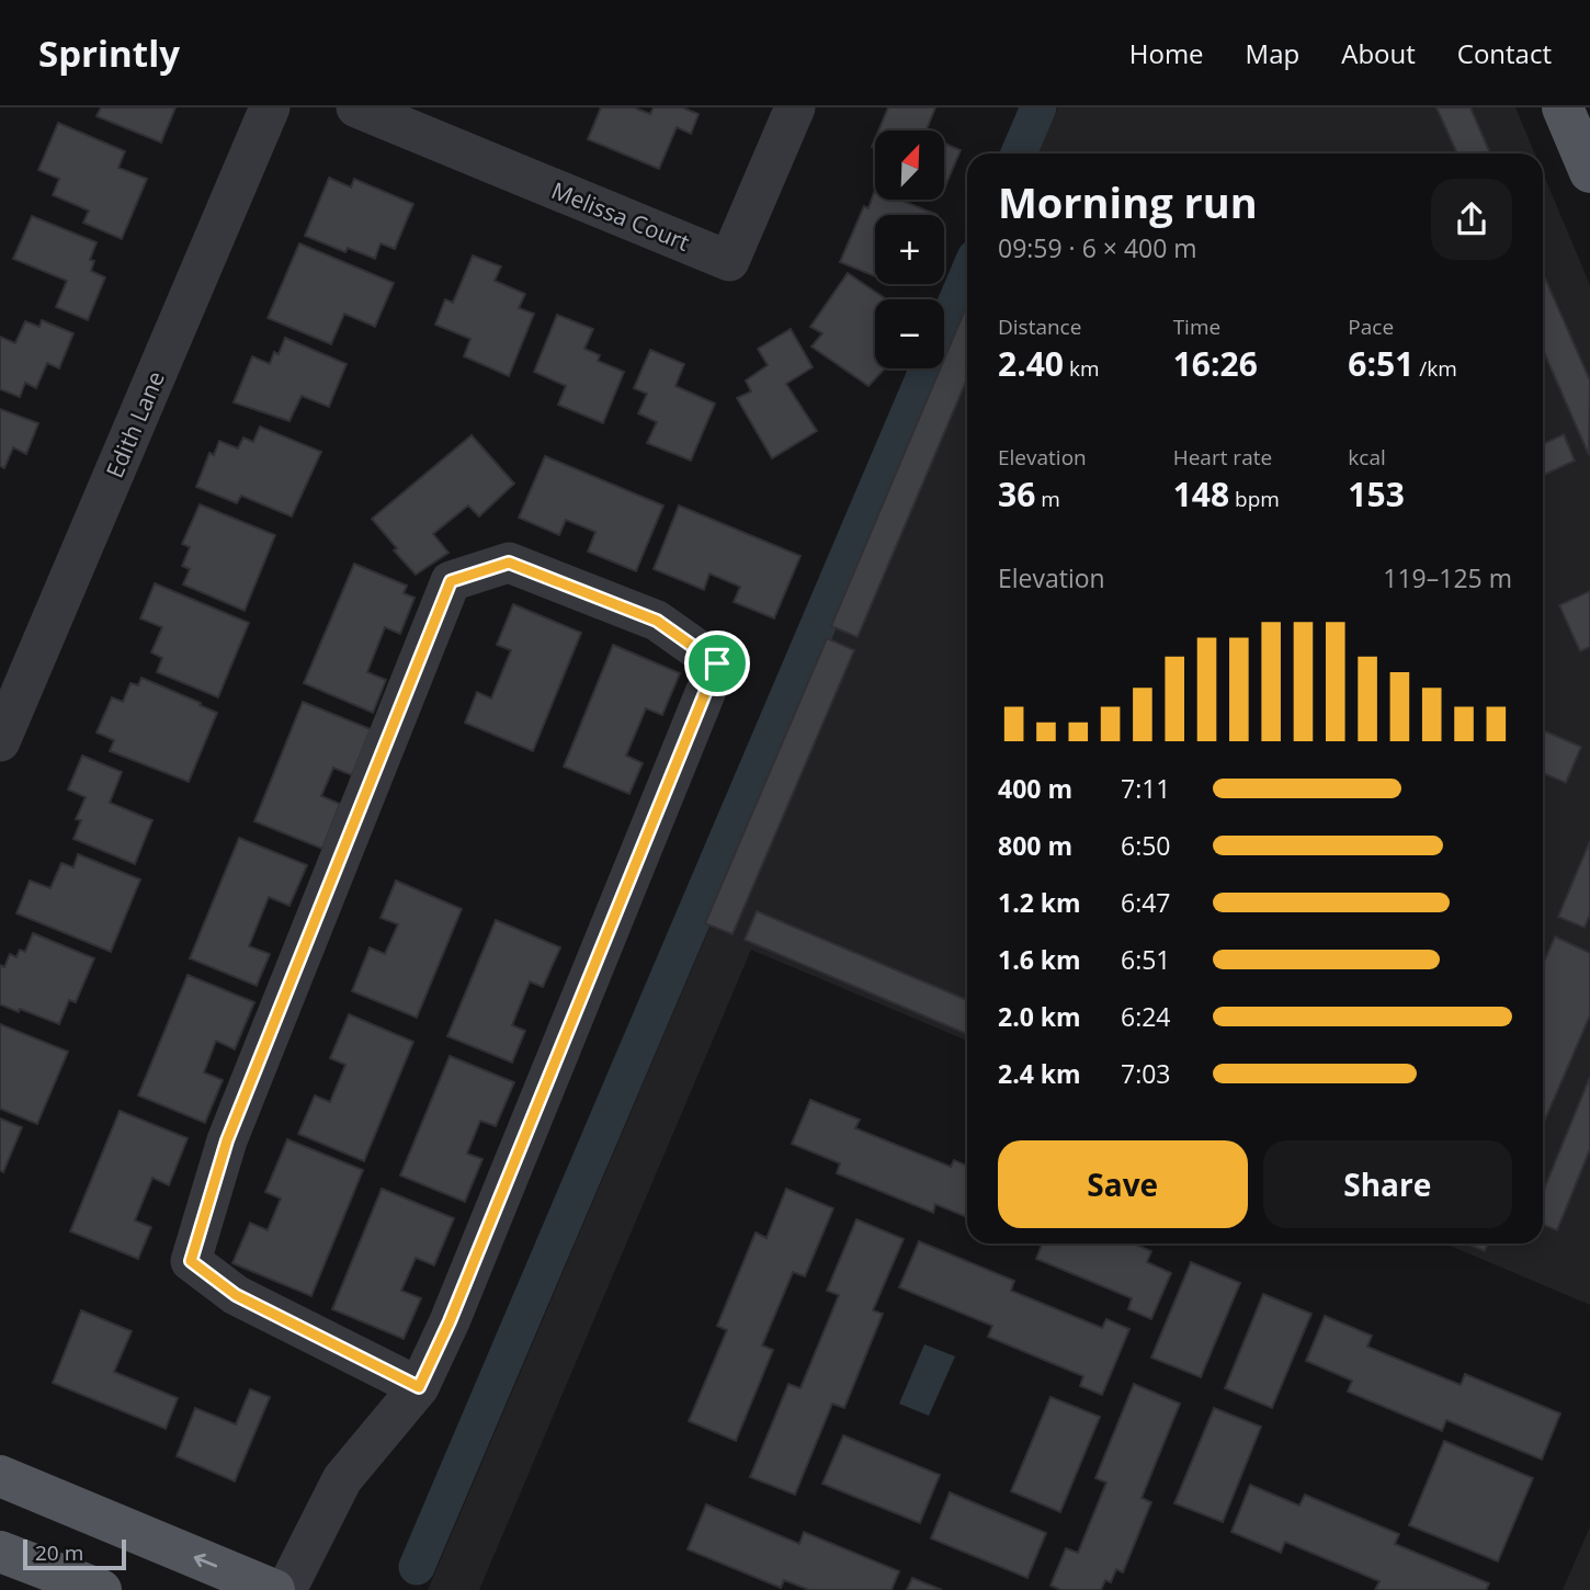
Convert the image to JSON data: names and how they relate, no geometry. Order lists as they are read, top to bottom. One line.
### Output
{"streets":{"street":["Melissa Court","Edith Lane"]},"scale_bar":"20 m","north":"top right","page":{"header":"Sprintly","nav":["Home","Map","About","Contact"],"map_buttons":["+","−"],"heading":["Morning run","09:59 · 6 × 400 m"],"stats":[["Distance","2.40 km"],["Time","16:26"],["Pace","6:51 /km"],["Elevation","36 m"],["Heart rate","148 bpm"],["kcal","153"]],"chart":["Elevation","119–125 m"],"list":[{"name":"400 m","note":"7:11"},{"name":"800 m","note":"6:50"},{"name":"1.2 km","note":"6:47"},{"name":"1.6 km","note":"6:51"},{"name":"2.0 km","note":"6:24"},{"name":"2.4 km","note":"7:03"}],"buttons":["Save","Share"],"scale":"20 m"}}
